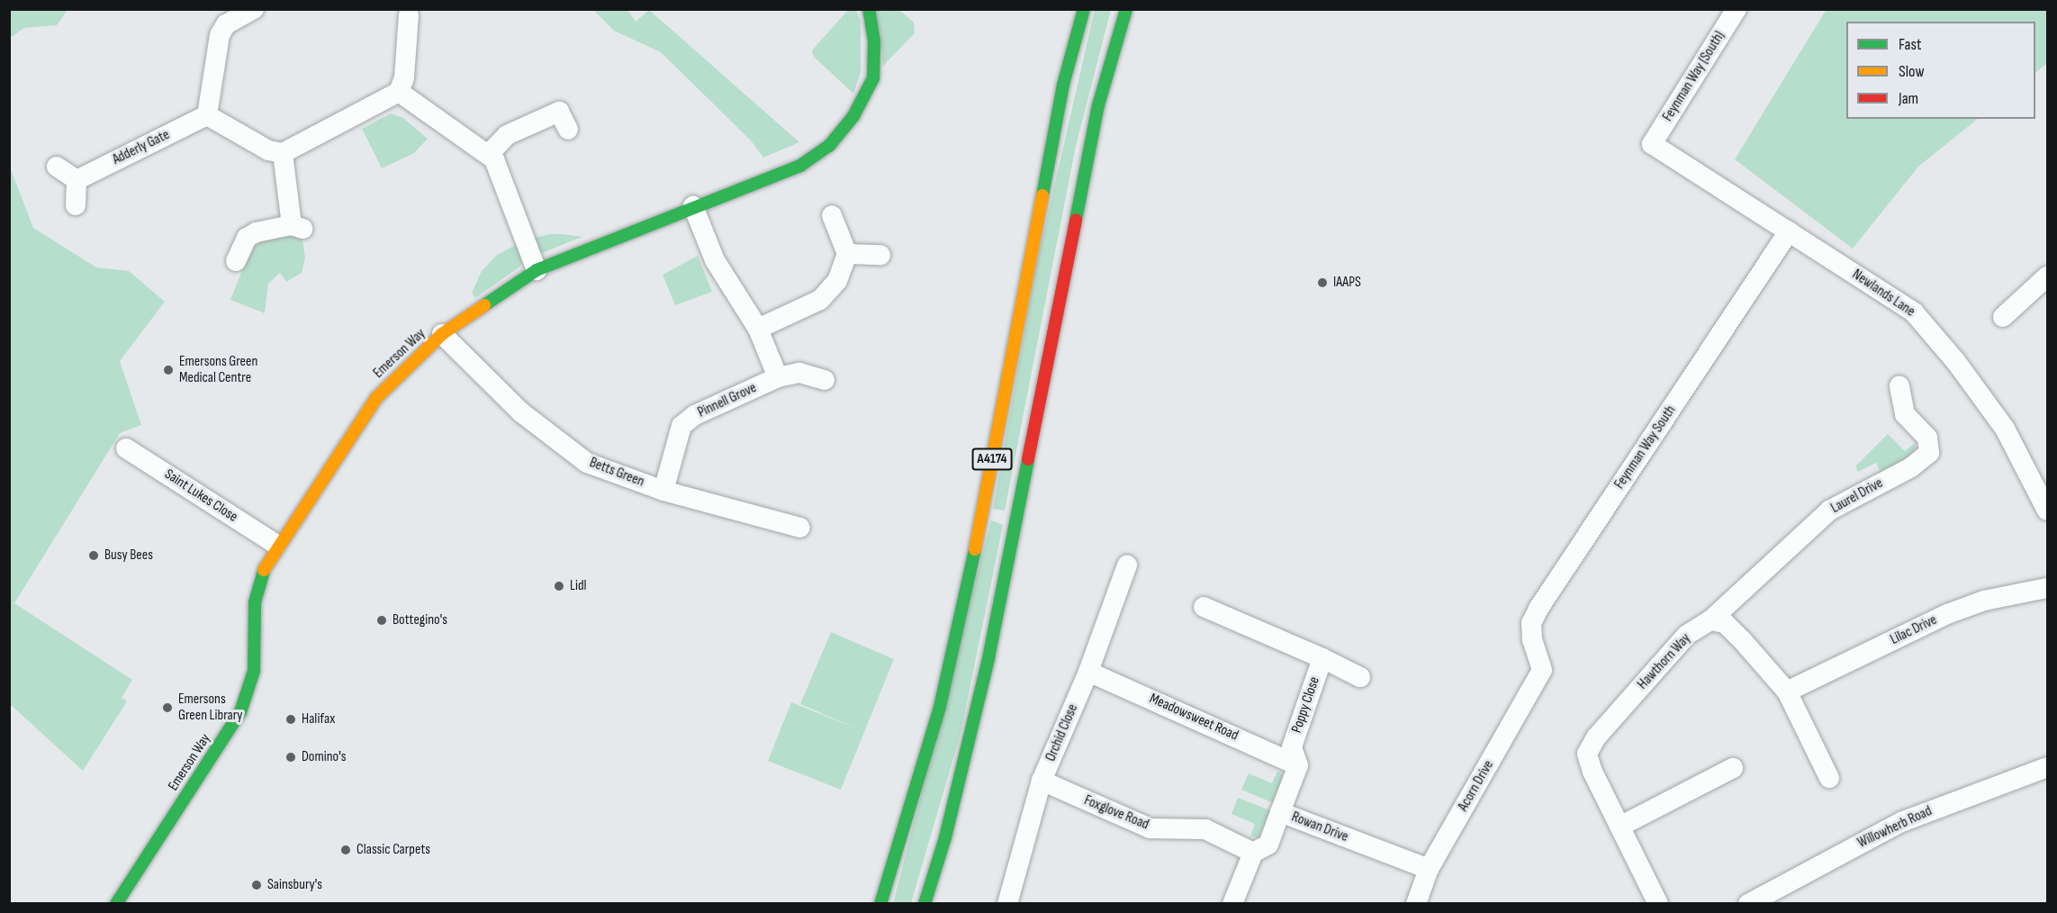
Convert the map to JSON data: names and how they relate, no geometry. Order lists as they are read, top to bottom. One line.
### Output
{"streets":{"main road":["Emerson Way","A4174"],"street":["Feynman Way (South)","Adderly Gate","Newlands Lane","Pinnell Grove","Feynman Way South","Betts Green","Saint Lukes Close","Laurel Drive","Lilac Drive","Hawthorn Way","Poppy Close","Meadowsweet Road","Orchid Close","Acorn Drive","Foxglove Road","Rowan Drive","Willowherb Road"]},"crossings":[["Feynman Way (South)","Newlands Lane"],["Newlands Lane","Feynman Way South"],["Emerson Way","Betts Green"],["Emerson Way","Saint Lukes Close"],["Pinnell Grove","Betts Green"],["Feynman Way South","Acorn Drive"],["Laurel Drive","Hawthorn Way"],["Poppy Close","Meadowsweet Road"],["Poppy Close","Rowan Drive"],["Meadowsweet Road","Orchid Close"],["Orchid Close","Foxglove Road"],["Acorn Drive","Rowan Drive"],["Foxglove Road","Rowan Drive"]],"places":["IAAPS","Emersons Green Medical Centre","Busy Bees","Lidl","Bottegino's","Emersons Green Library","Halifax","Domino's","Classic Carpets","Sainsbury's"],"legend":["Fast","Slow","Jam"]}
